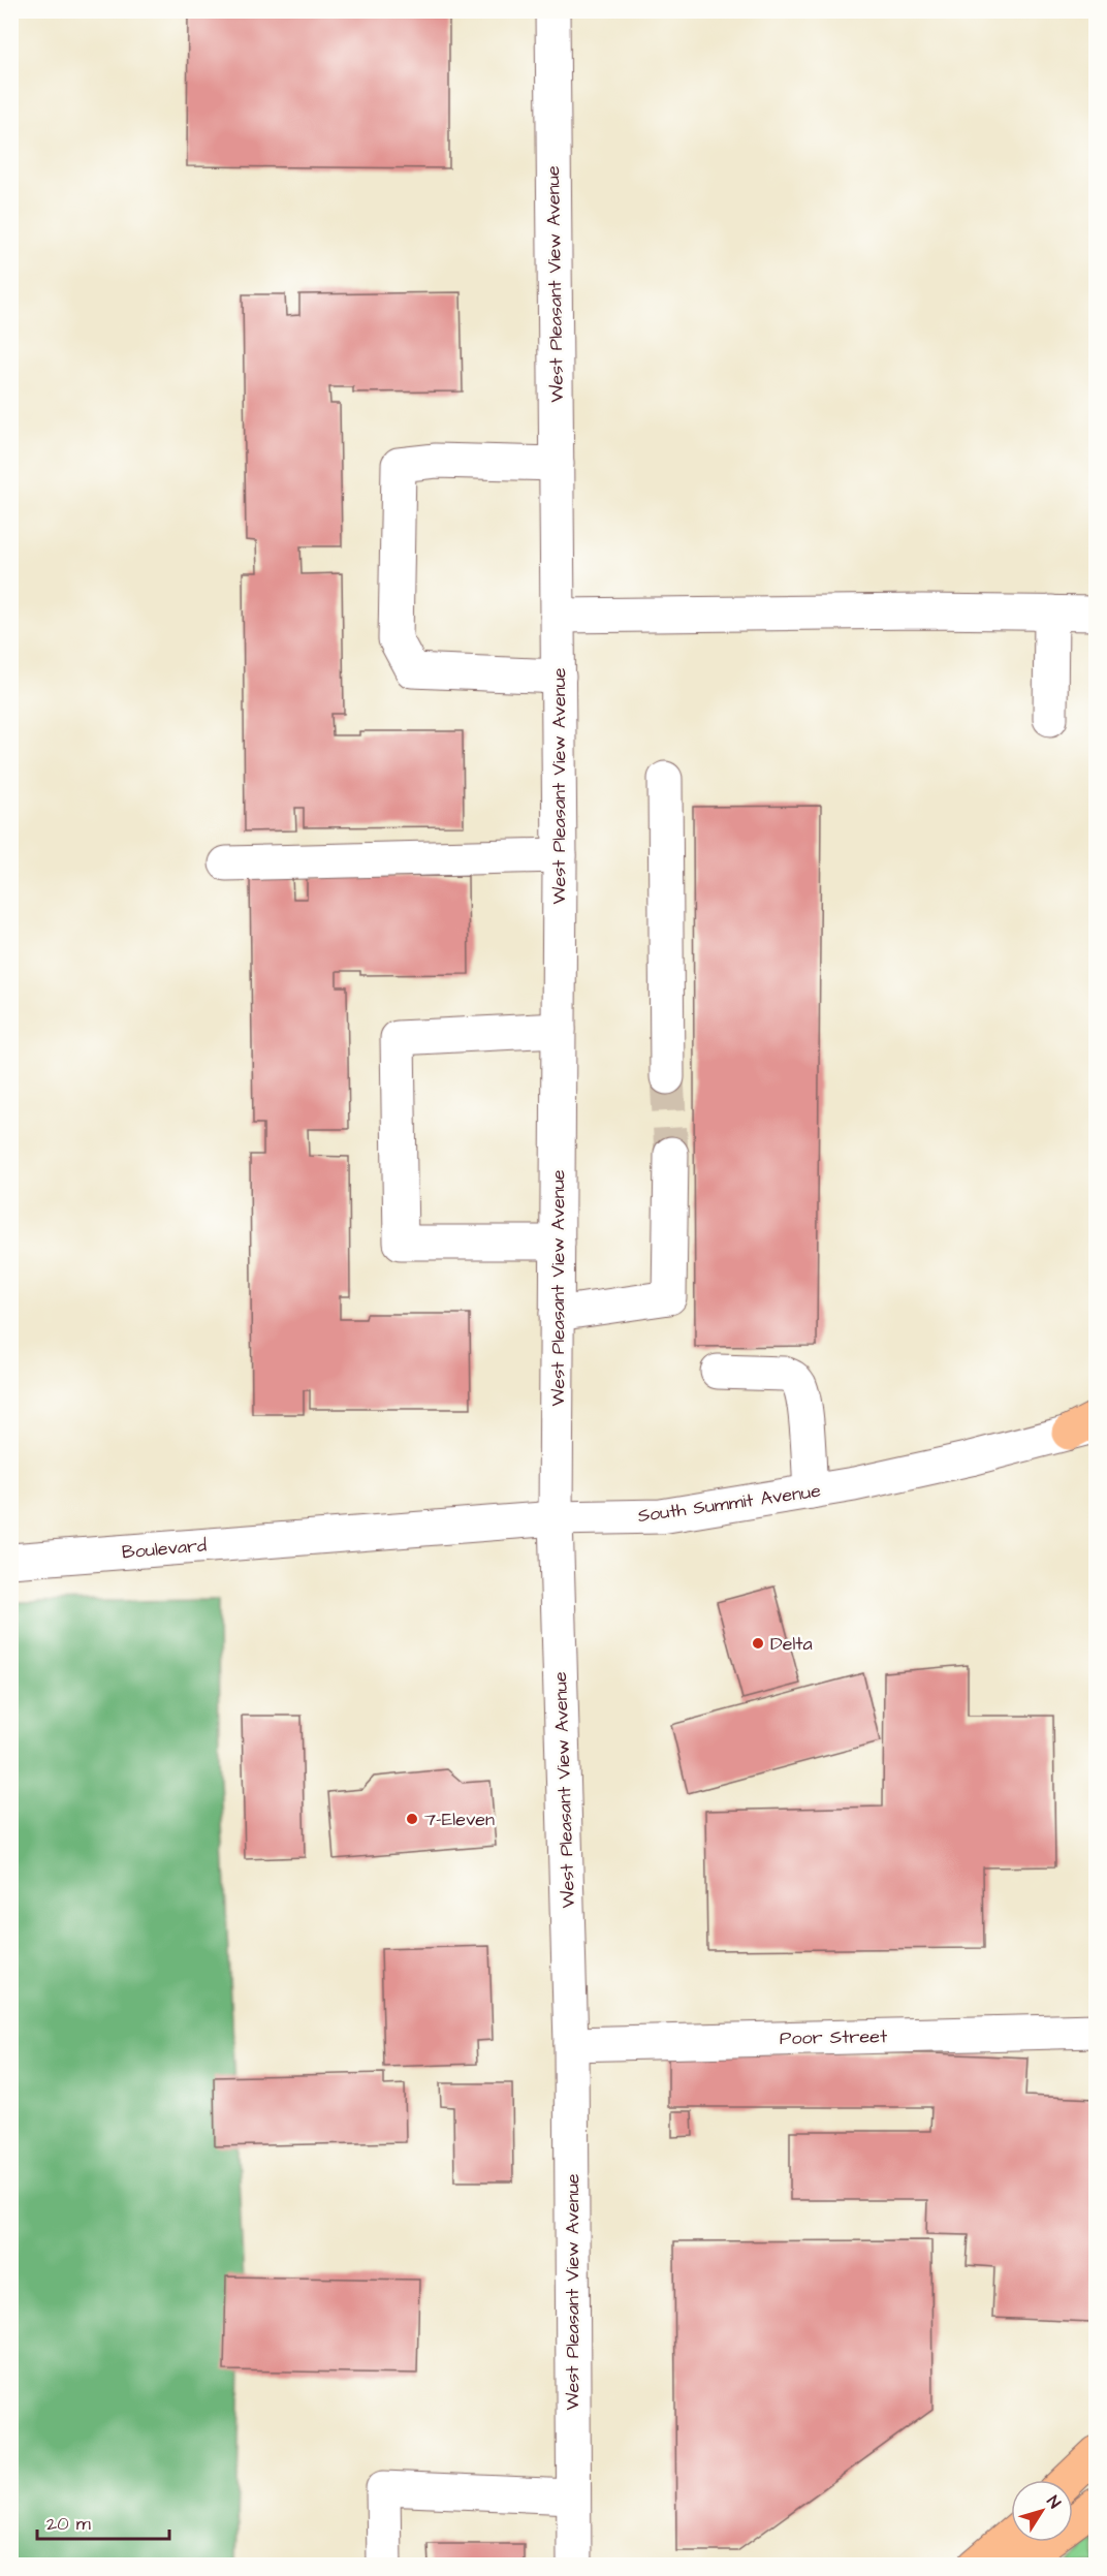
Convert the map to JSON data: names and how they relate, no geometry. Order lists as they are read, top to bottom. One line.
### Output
{"streets":{"street":["West Pleasant View Avenue","South Summit Avenue","Boulevard","Poor Street"]},"crossings":[["West Pleasant View Avenue","South Summit Avenue"],["West Pleasant View Avenue","Poor Street"],["South Summit Avenue","Boulevard"]],"places":["Delta","7-Eleven"],"scale_bar":"20 m","north":"top right"}
